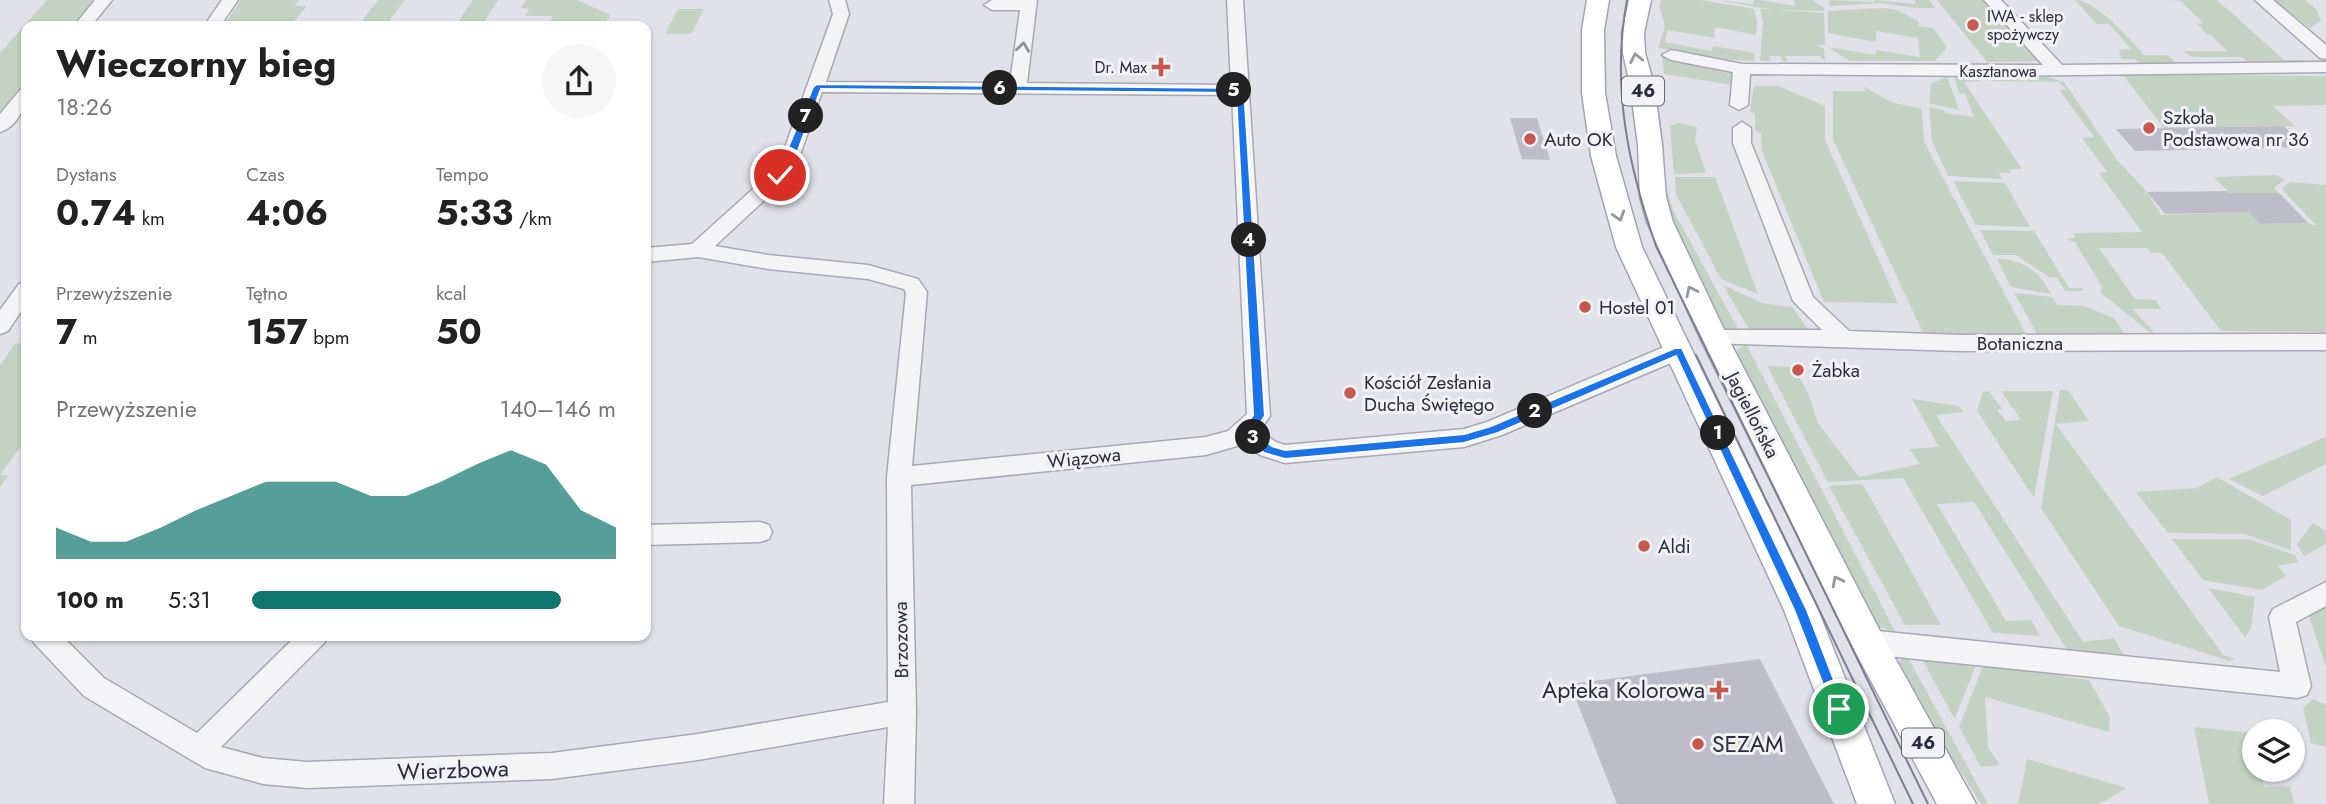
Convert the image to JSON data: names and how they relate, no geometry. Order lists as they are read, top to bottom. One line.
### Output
{"streets":{"main road":["46","Jagiellońska"],"street":["Kasztanowa","Botaniczna","Wiązowa","Brzozowa","Wierzbowa"]},"crossings":[["Botaniczna","Jagiellońska"],["Wiązowa","Brzozowa"],["Brzozowa","Wierzbowa"]],"places":{"other":["IWA - sklep spożywczy","Szkoła Podstawowa nr 36","Auto OK","Hostel 01","Żabka","Kościół Zesłania Ducha Świętego","Aldi","SEZAM"],"health":["Dr. Max","Apteka Kolorowa"]},"page":{"heading":["Wieczorny bieg","18:26"],"pins":["6","5","7","4","2","1","3"],"stats":[["Dystans","0.74 km"],["Czas","4:06"],["Tempo","5:33 /km"],["Przewyższenie","7 m"],["Tętno","157 bpm"],["kcal","50"]],"chart":["Przewyższenie","140–146 m"],"list":[{"name":"100 m","note":"5:31"}]}}
